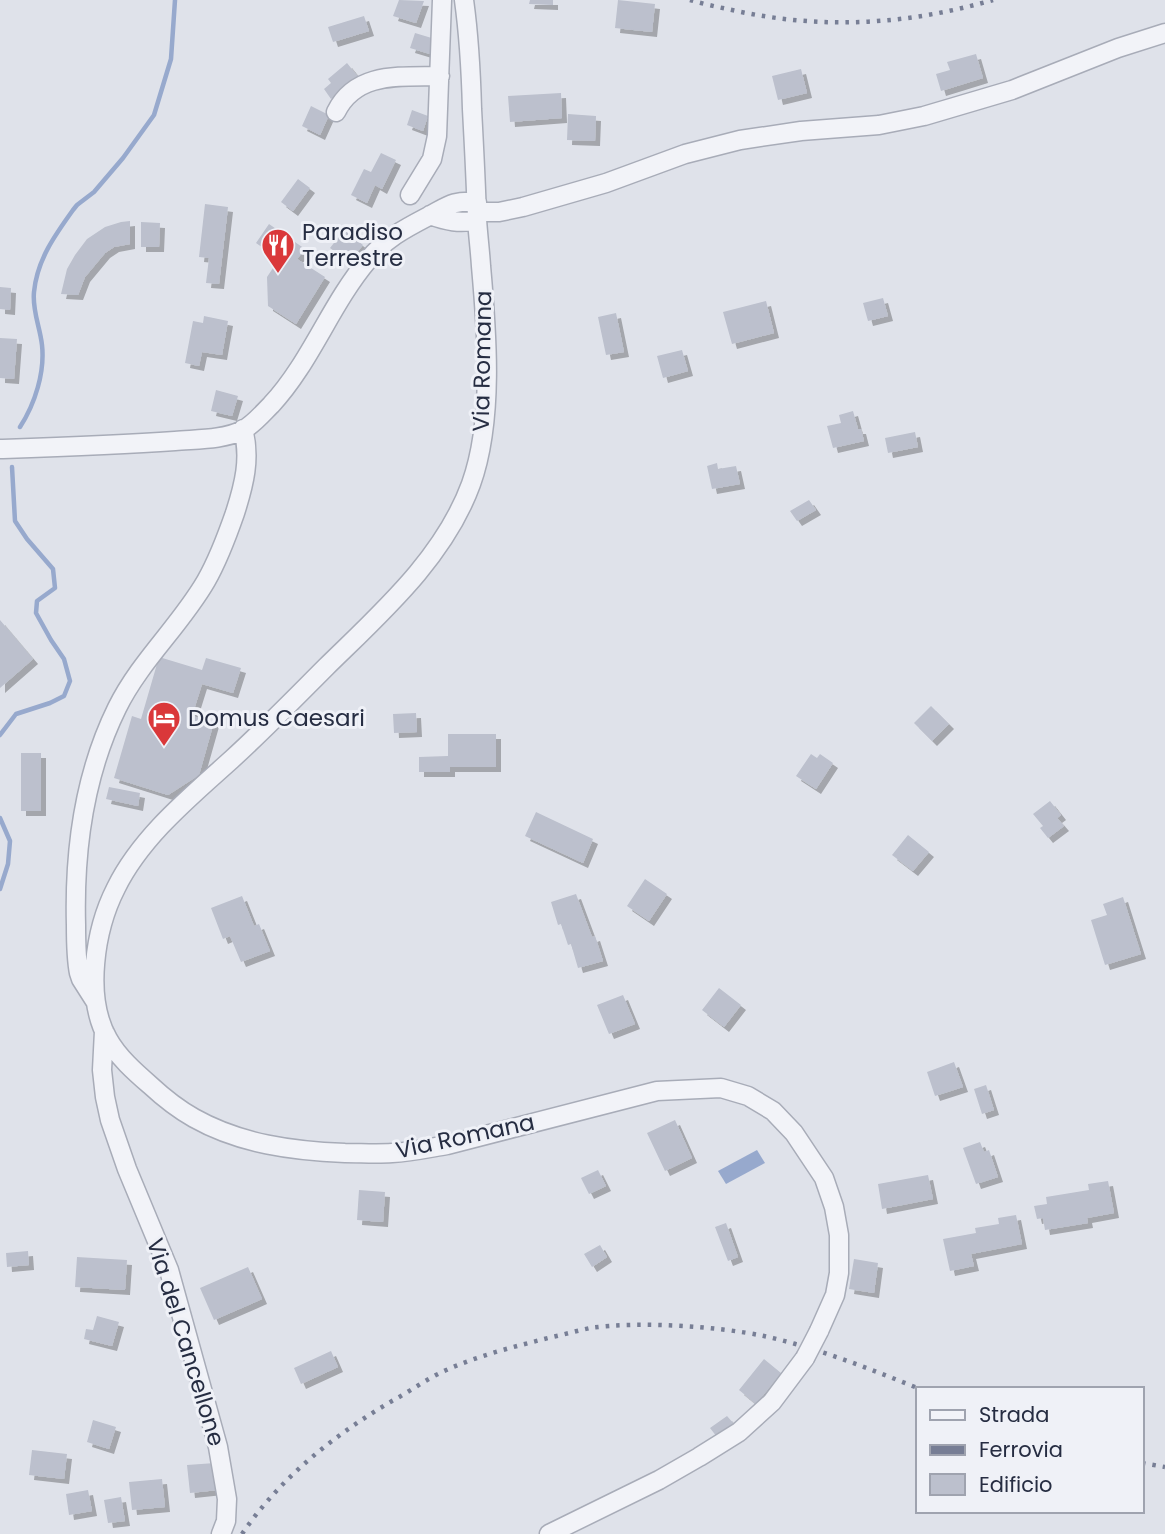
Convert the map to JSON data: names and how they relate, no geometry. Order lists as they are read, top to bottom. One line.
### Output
{"streets":{"street":["Via Romana","Via del Cancellone"]},"crossings":[["Via Romana","Via del Cancellone"]],"places":{"restaurant":["Paradiso Terrestre"],"hotel":["Domus Caesari"]},"legend":["Strada","Ferrovia","Edificio"]}
